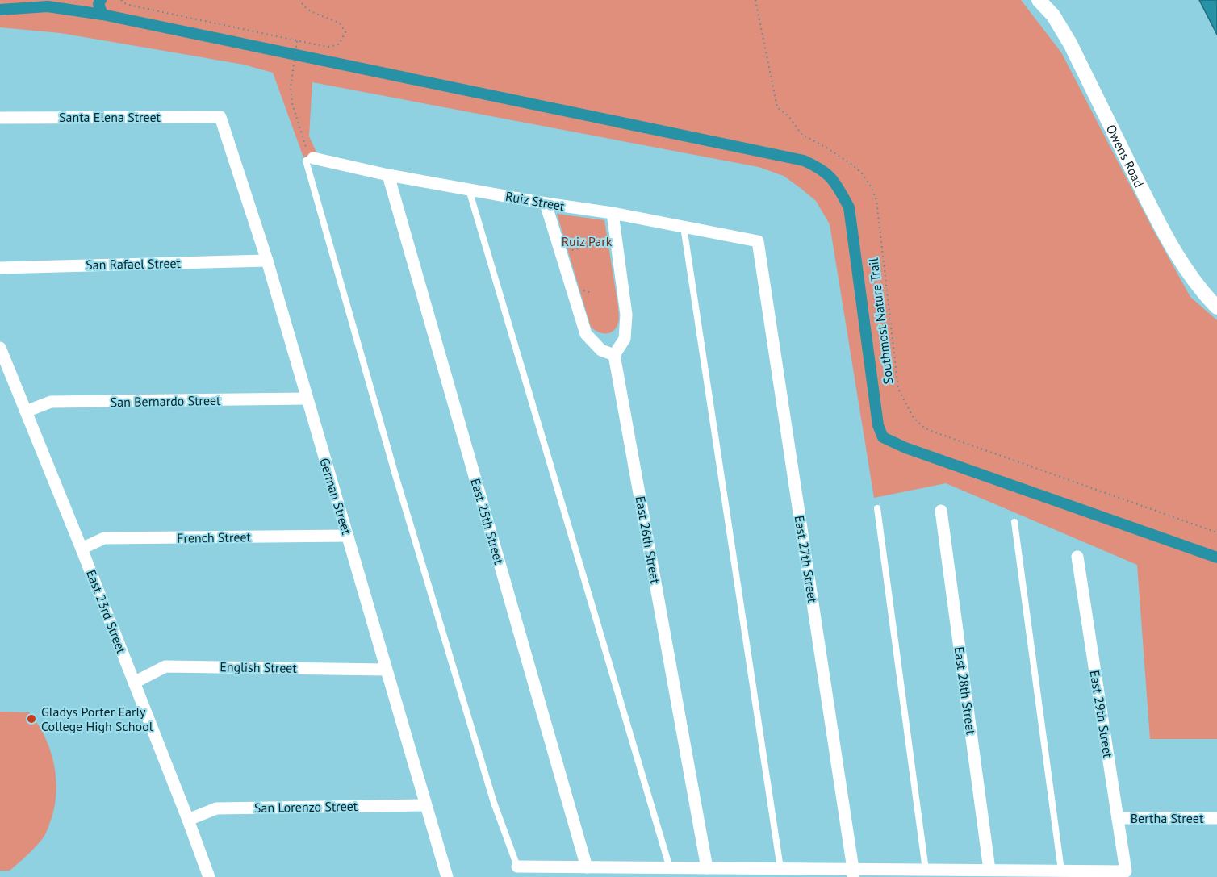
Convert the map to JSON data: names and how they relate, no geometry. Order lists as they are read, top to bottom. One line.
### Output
{"streets":{"street":["Santa Elena Street","Owens Road","Ruiz Street","San Rafael Street","San Bernardo Street","German Street","East 25th Street","French Street","East 26th Street","East 27th Street","East 23rd Street","English Street","East 28th Street","East 29th Street","San Lorenzo Street","Bertha Street"],"path":["Southmost Nature Trail"]},"crossings":[["Santa Elena Street","German Street"],["Ruiz Street","East 25th Street"],["Ruiz Street","East 27th Street"],["San Rafael Street","German Street"],["San Bernardo Street","German Street"],["San Bernardo Street","East 23rd Street"],["German Street","French Street"],["German Street","English Street"],["German Street","San Lorenzo Street"],["French Street","East 23rd Street"],["East 23rd Street","English Street"],["East 23rd Street","San Lorenzo Street"],["East 29th Street","Bertha Street"]],"parks":["Ruiz Park"],"places":["Gladys Porter Early College High School"]}
